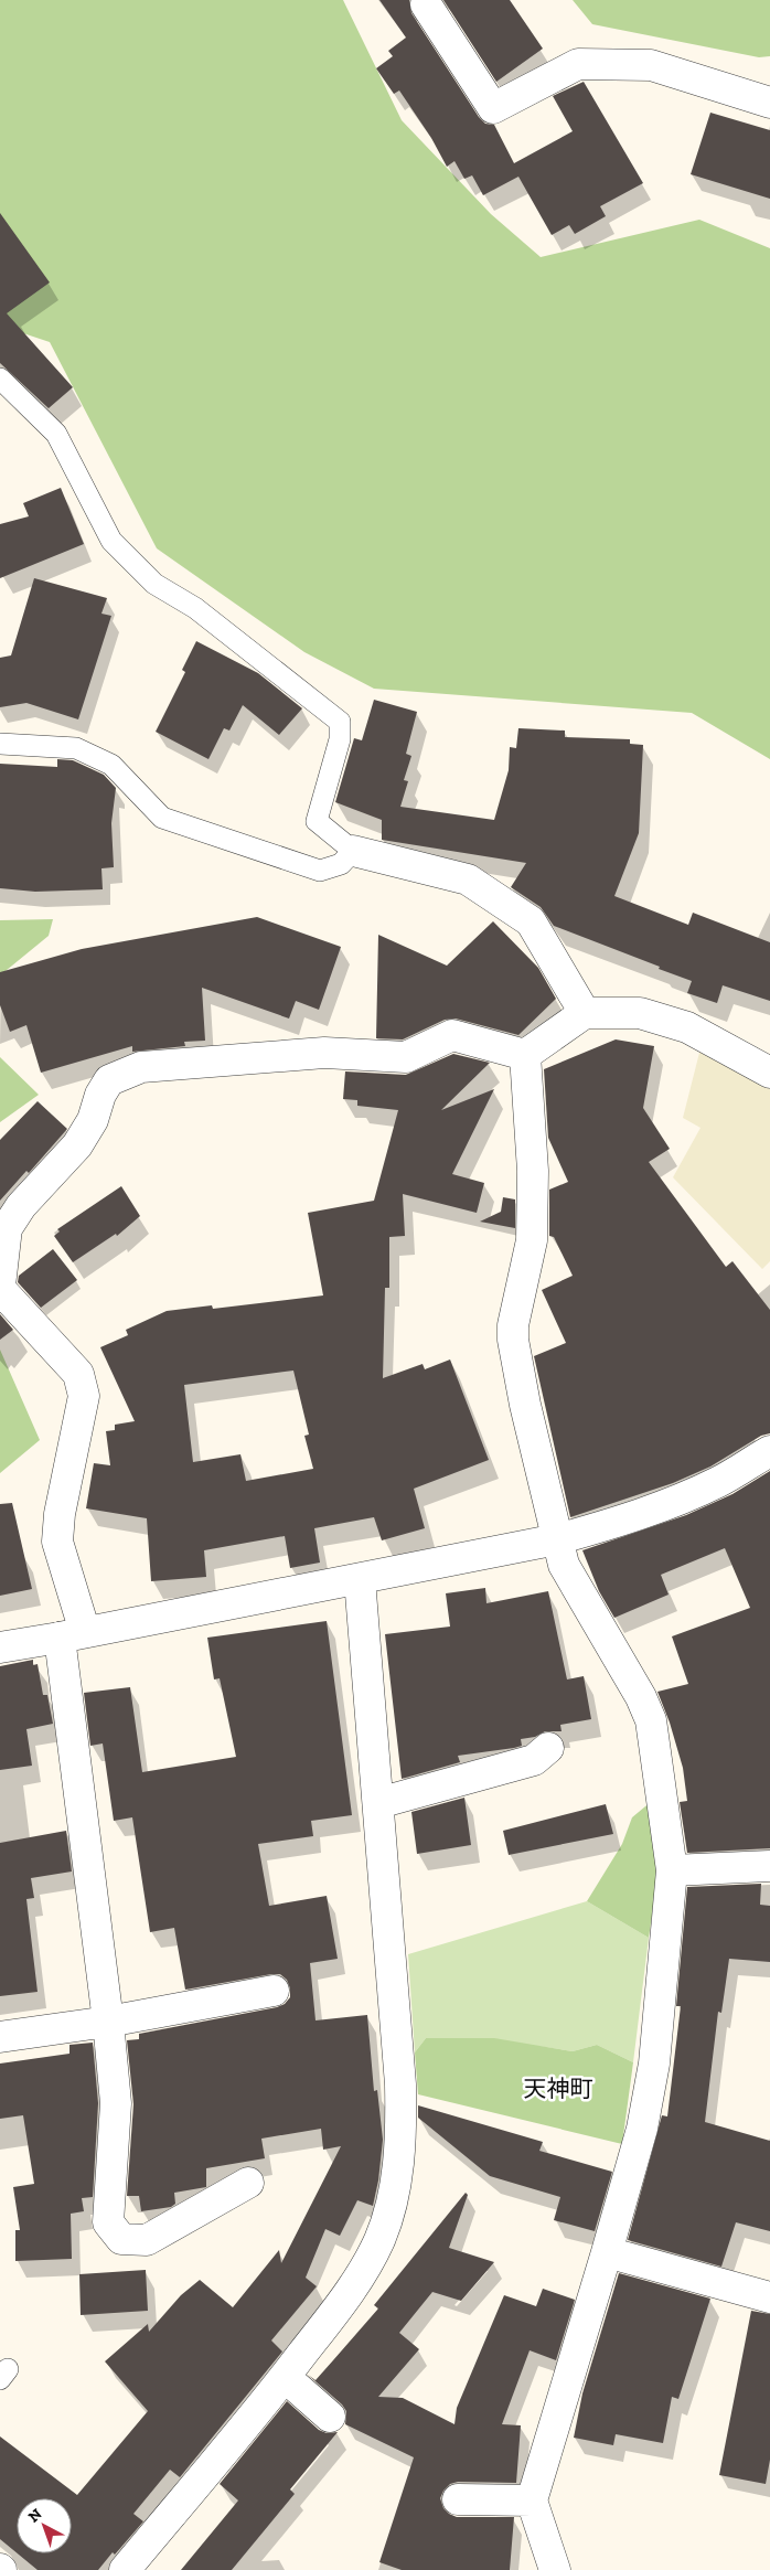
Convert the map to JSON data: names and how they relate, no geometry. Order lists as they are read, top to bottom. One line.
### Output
{"districts":["天神町"],"north":"top left"}
